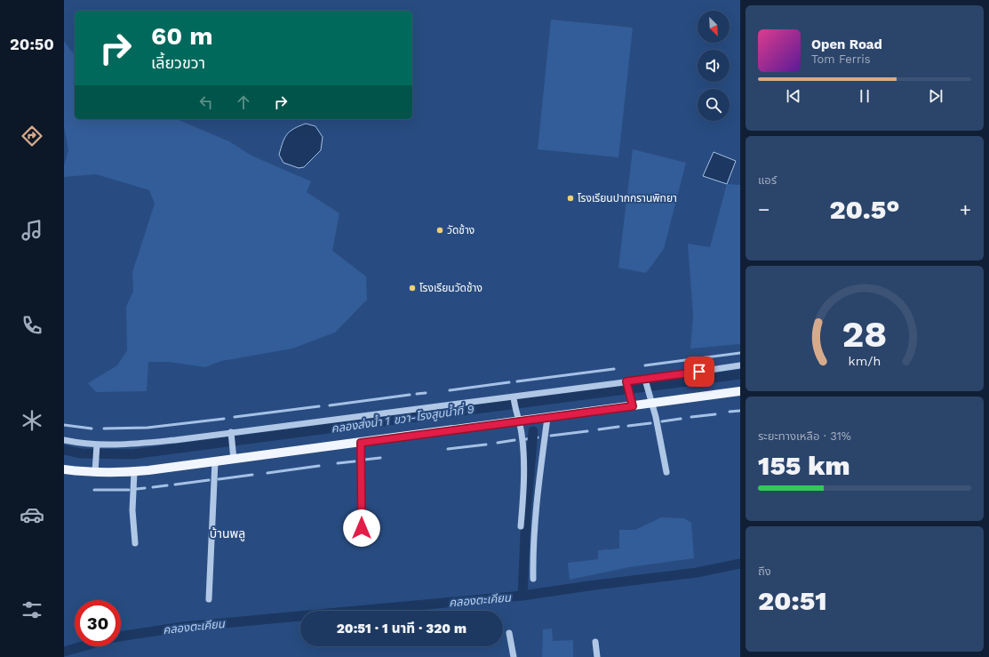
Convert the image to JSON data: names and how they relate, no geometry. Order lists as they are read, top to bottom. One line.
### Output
{"districts":["บ้านพลู"],"water":["คลองส่งน้ำ 1 ขวา-โรงสูบน้ำที่ 9","คลองตะเคียน"],"places":["โรงเรียนปากกรานพิทยา","วัดช้าง","โรงเรียนวัดช้าง"],"north":"bottom right","page":{"tabs":"20:50","turn":["60 m","เลี้ยวขวา"],"song":["Open Road","Tom Ferris"],"tile":["แอร์",["ระยะทางเหลือ · 31%","155 km"],["ถึง","20:51"]],"heat":["−","20.5°","+"],"limit":"30","trip":"20:51 · 1 นาที · 320 m","gauge":["28","km/h"]}}
